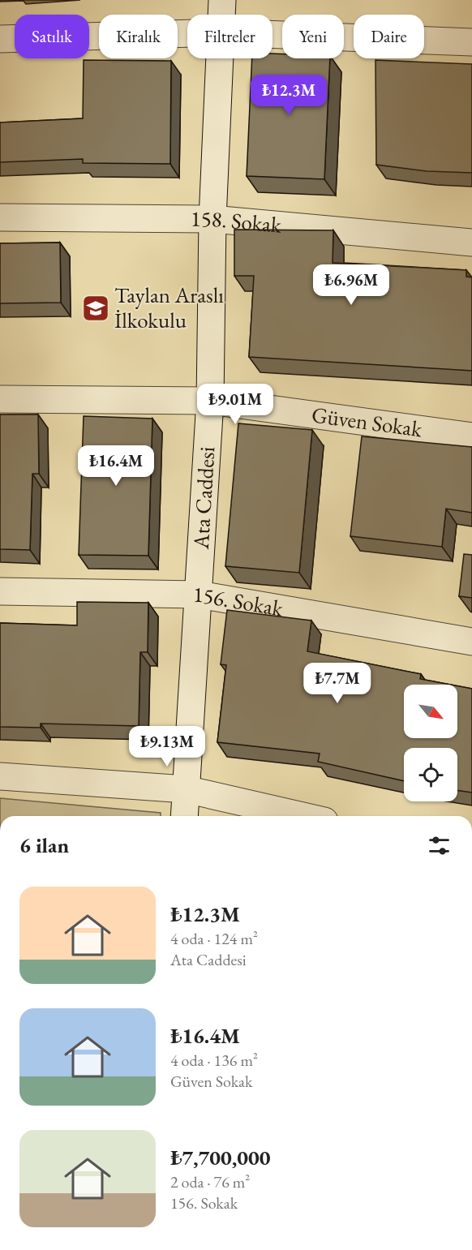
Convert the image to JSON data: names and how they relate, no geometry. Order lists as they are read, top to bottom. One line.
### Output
{"streets":{"street":["158. Sokak","Güven Sokak","Ata Caddesi","156. Sokak"]},"crossings":[["158. Sokak","Ata Caddesi"],["Güven Sokak","Ata Caddesi"],["Ata Caddesi","156. Sokak"]],"places":{"school or university":["Taylan Araslı İlkokulu"]},"north":"bottom right","page":{"chip":["Satılık","Kiralık","Filtreler","Yeni","Daire"],"price":["₺12.3M","₺6.96M","₺9.01M","₺16.4M","₺7.7M","₺9.13M"],"heading":"6 ilan","list":[{"name":"₺12.3M","note":"4 oda · 124 m² · Ata Caddesi"},{"name":"₺16.4M","note":"4 oda · 136 m² · Güven Sokak"},{"name":"₺7,700,000","note":"2 oda · 76 m² · 156. Sokak"}]}}
